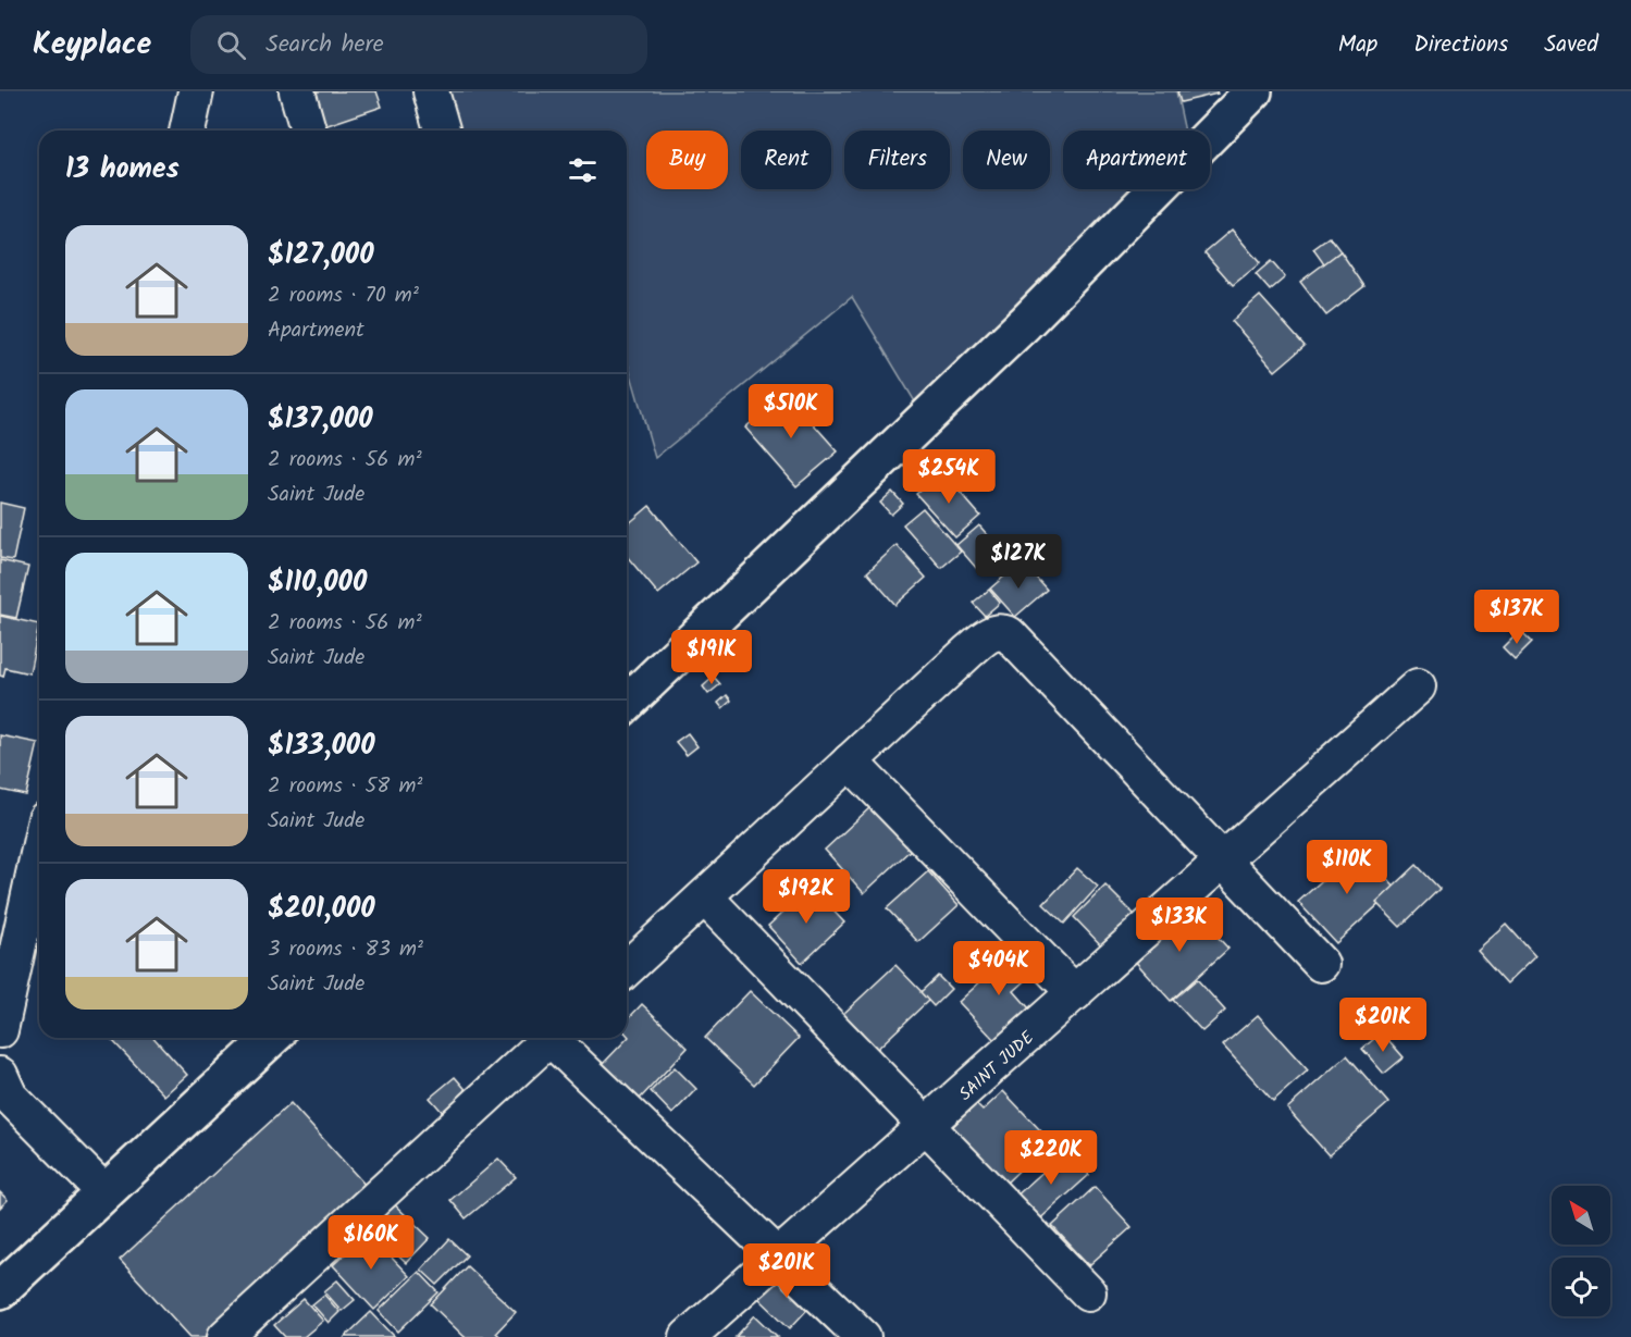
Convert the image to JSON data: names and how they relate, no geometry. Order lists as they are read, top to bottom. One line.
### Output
{"streets":{"street":["SAINT JUDE"]},"north":"top left","page":{"header":"Keyplace","search":"Search here","nav":["Map","Directions","Saved"],"chip":["Buy","Rent","Filters","New","Apartment"],"heading":"13 homes","list":[{"name":"$127,000","note":"2 rooms · 70 m² · Apartment"},{"name":"$137,000","note":"2 rooms · 56 m² · Saint Jude"},{"name":"$110,000","note":"2 rooms · 56 m² · Saint Jude"},{"name":"$133,000","note":"2 rooms · 58 m² · Saint Jude"},{"name":"$201,000","note":"3 rooms · 83 m² · Saint Jude"}],"price":["$510K","$254K","$127K","$137K","$191K","$110K","$192K","$133K","$404K","$201K","$220K","$160K","$201K"]}}
